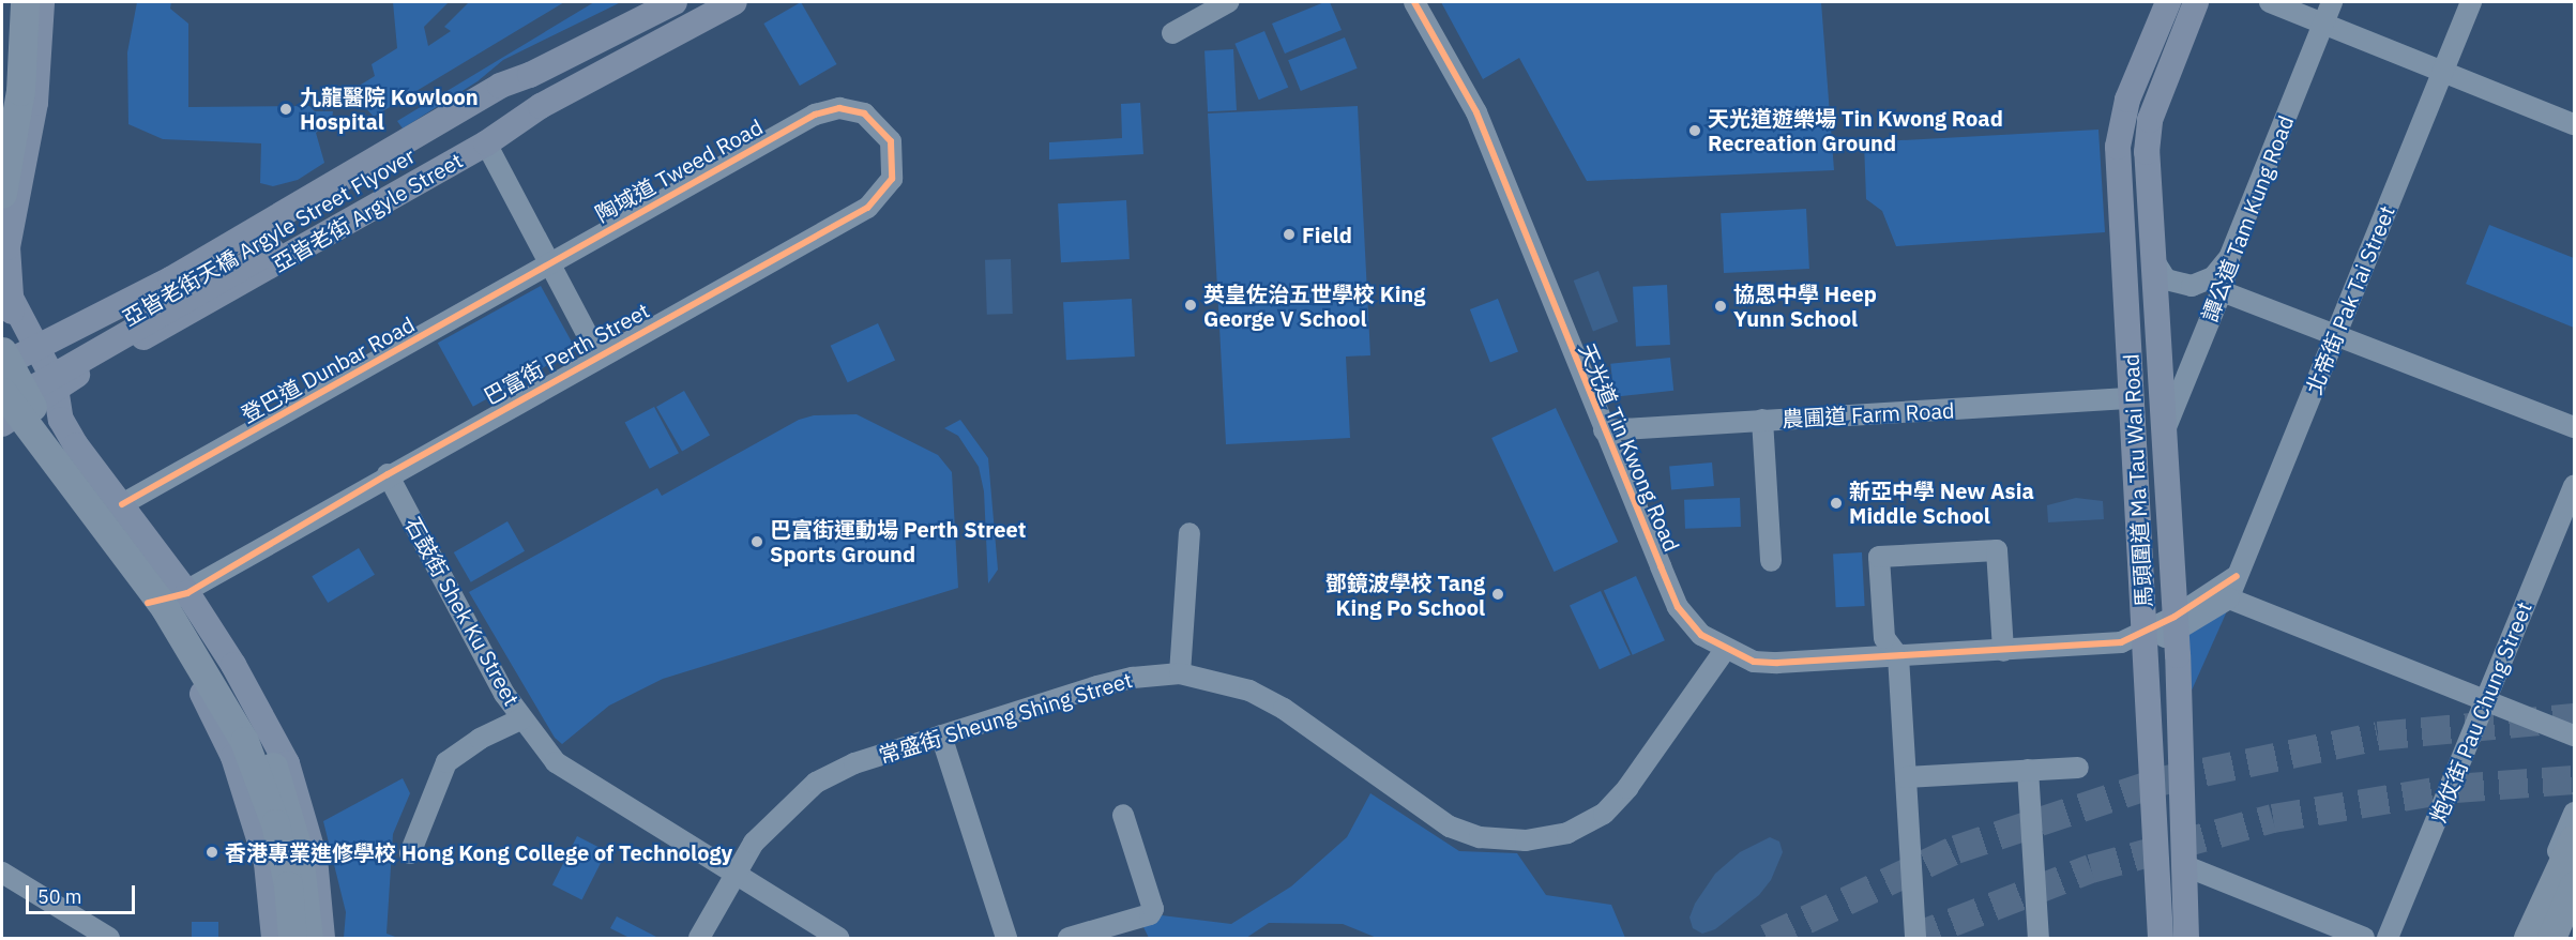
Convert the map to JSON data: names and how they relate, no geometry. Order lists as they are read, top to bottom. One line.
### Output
{"streets":{"main road":["亞皆老街 Argyle Street","亞皆老街天橋 Argyle Street Flyover","馬頭圍道 Ma Tau Wai Road"],"street":["陶域道 Tweed Road","譚公道 Tam Kung Road","北帝街 Pak Tai Street","巴富街 Perth Street","登巴道 Dunbar Road","農圃道 Farm Road","天光道 Tin Kwong Road","石鼓街 Shek Ku Street","炮仗街 Pau Chung Street","常盛街 Sheung Shing Street"]},"crossings":[["陶域道 Tweed Road","巴富街 Perth Street"],["陶域道 Tweed Road","登巴道 Dunbar Road"],["亞皆老街 Argyle Street","亞皆老街天橋 Argyle Street Flyover"],["亞皆老街 Argyle Street","巴富街 Perth Street"],["譚公道 Tam Kung Road","馬頭圍道 Ma Tau Wai Road"],["巴富街 Perth Street","登巴道 Dunbar Road"],["巴富街 Perth Street","石鼓街 Shek Ku Street"],["農圃道 Farm Road","天光道 Tin Kwong Road"],["農圃道 Farm Road","馬頭圍道 Ma Tau Wai Road"],["天光道 Tin Kwong Road","馬頭圍道 Ma Tau Wai Road"],["天光道 Tin Kwong Road","常盛街 Sheung Shing Street"],["石鼓街 Shek Ku Street","常盛街 Sheung Shing Street"]],"places":["九龍醫院 Kowloon Hospital","天光道遊樂場 Tin Kwong Road Recreation Ground","Field","英皇佐治五世學校 King George V School","協恩中學 Heep Yunn School","新亞中學 New Asia Middle School","巴富街運動場 Perth Street Sports Ground","鄧鏡波學校 Tang King Po School","香港專業進修學校 Hong Kong College of Technology"],"scale_bar":"50 m"}
